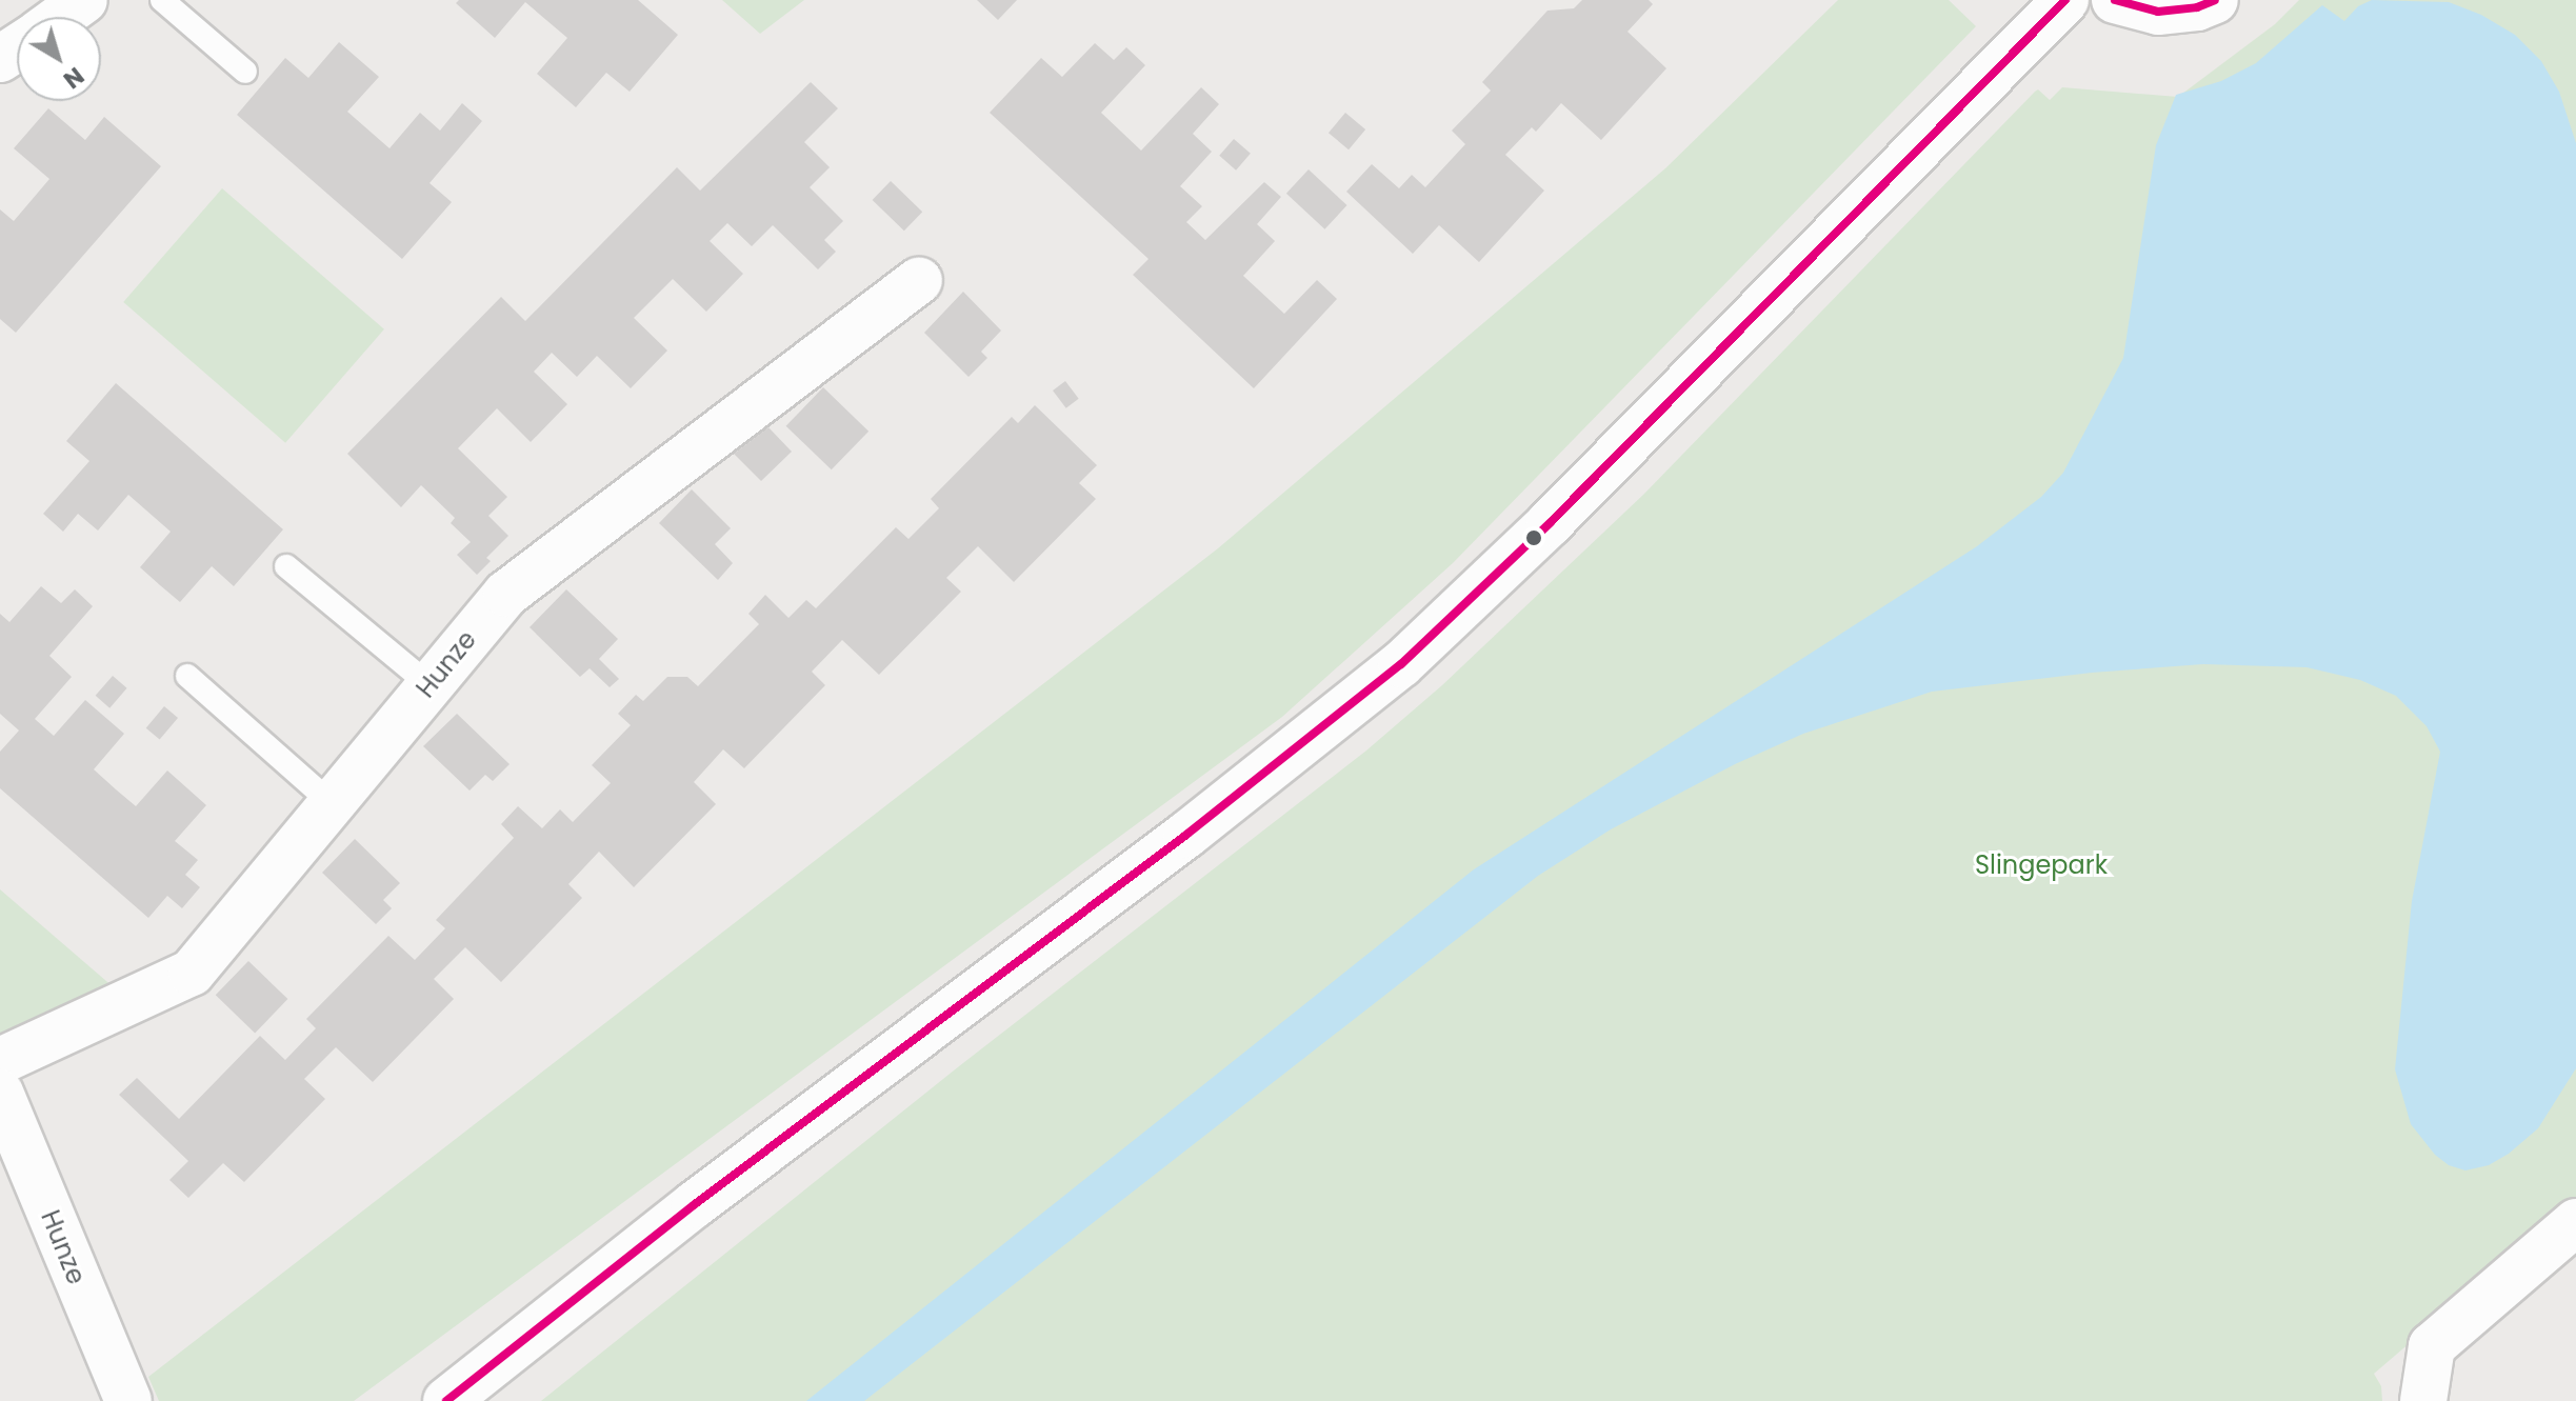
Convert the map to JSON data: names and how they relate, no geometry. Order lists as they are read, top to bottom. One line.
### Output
{"streets":{"street":["Hunze"]},"parks":["Slingepark"],"north":"bottom right"}
